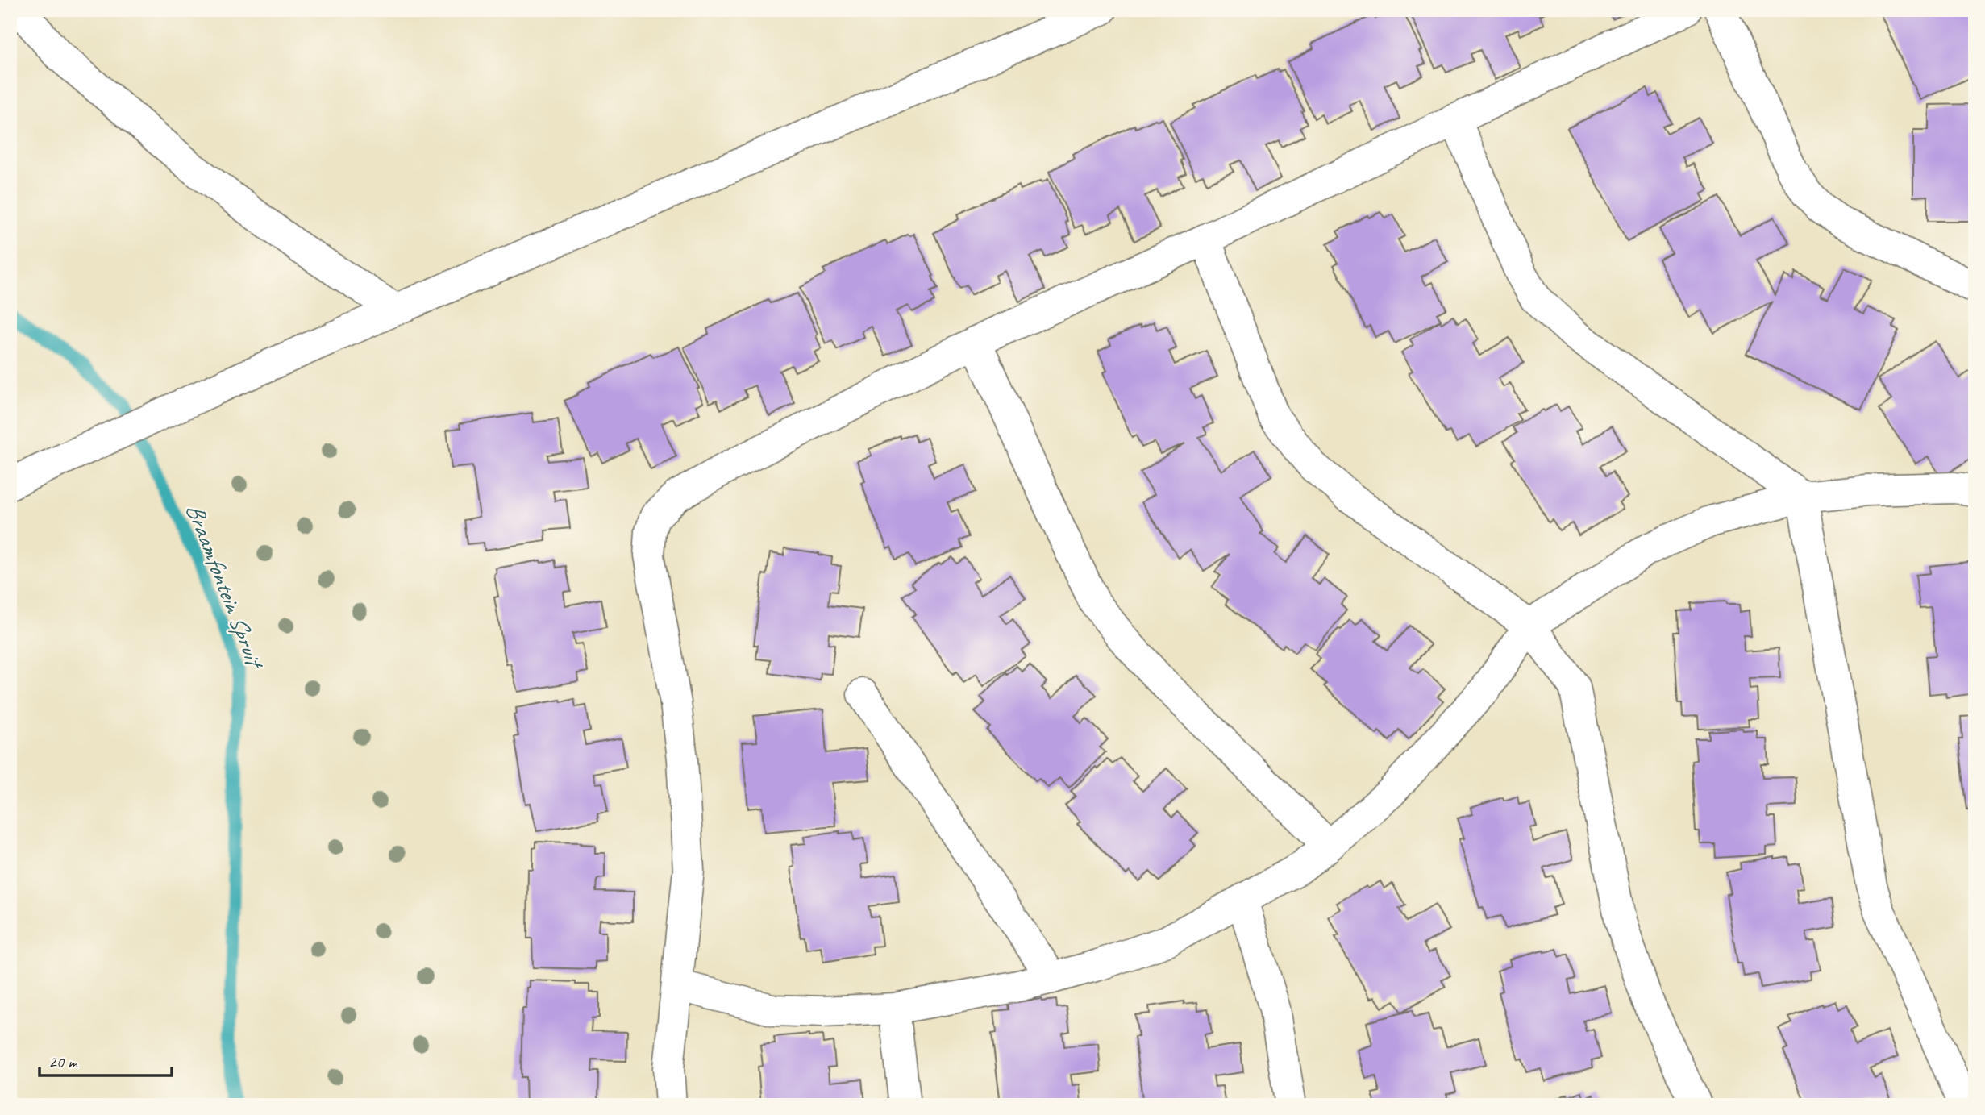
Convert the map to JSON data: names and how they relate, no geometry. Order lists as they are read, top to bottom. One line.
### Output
{"water":["Braamfontein Spruit"],"scale_bar":"20 m"}
